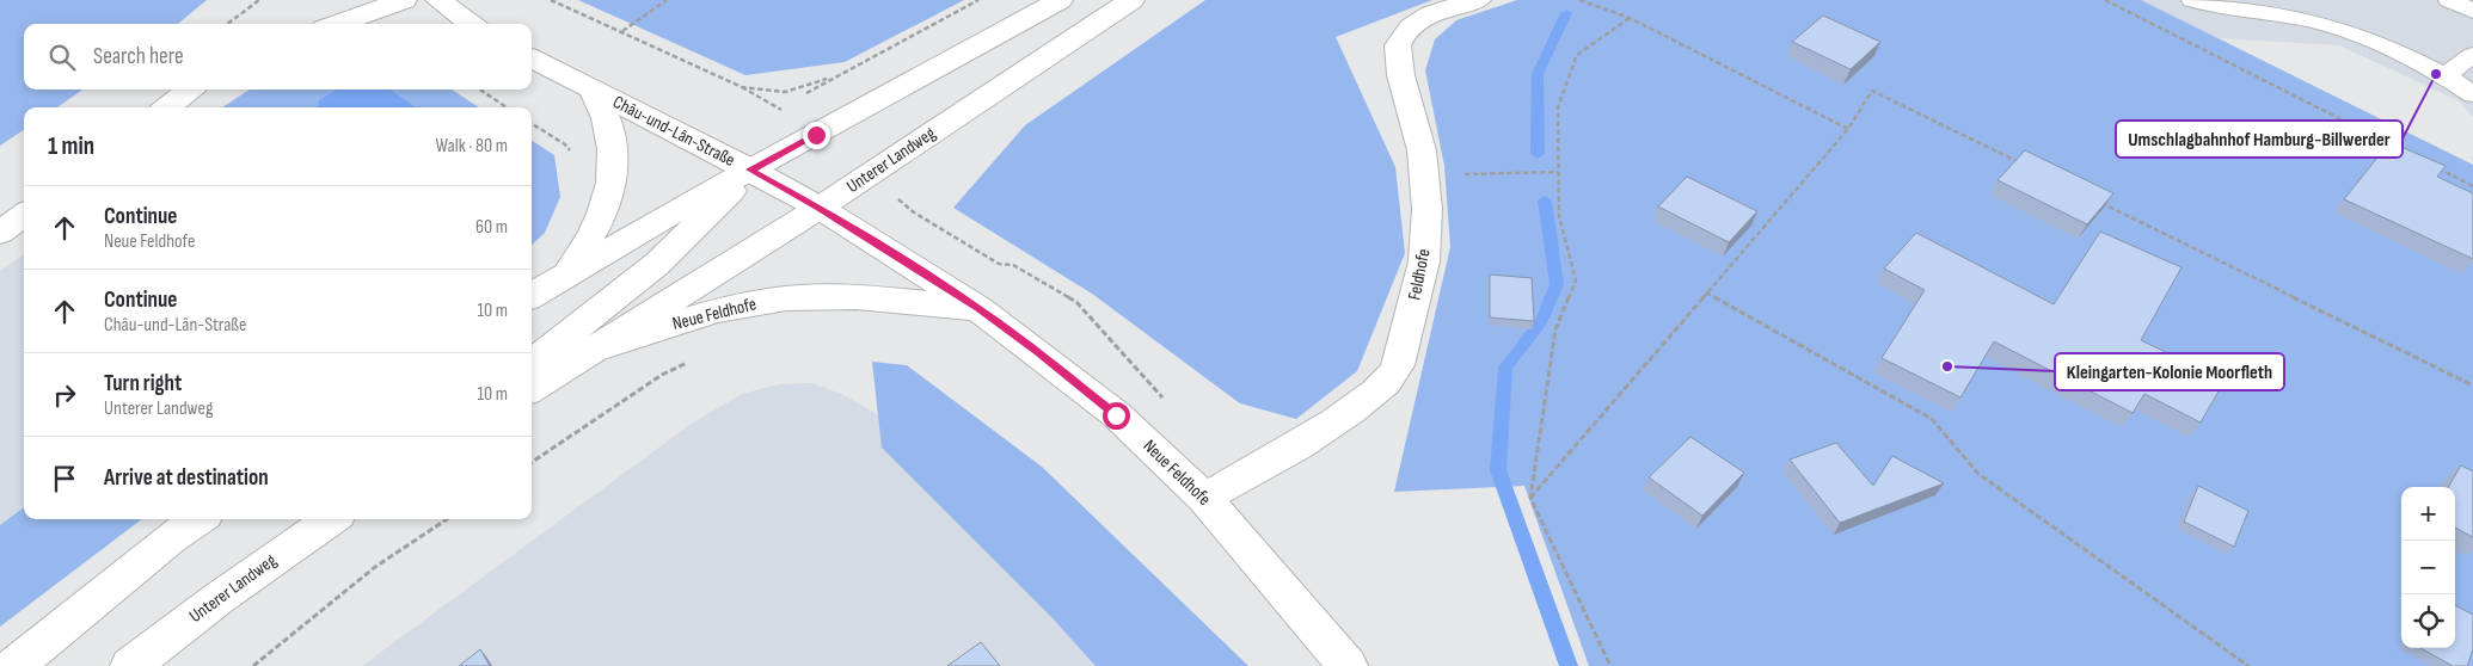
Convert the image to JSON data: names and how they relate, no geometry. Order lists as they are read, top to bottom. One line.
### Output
{"streets":{"street":["Châu-und-Lân-Straße","Unterer Landweg","Feldhofe","Neue Feldhofe"]},"crossings":[["Châu-und-Lân-Straße","Unterer Landweg"],["Châu-und-Lân-Straße","Neue Feldhofe"],["Unterer Landweg","Neue Feldhofe"],["Feldhofe","Neue Feldhofe"]],"places":["Umschlagbahnhof Hamburg-Billwerder","Kleingarten-Kolonie Moorfleth"],"page":{"search":"Search here","heading":["1 min","Walk · 80 m"],"list":[["Continue","Neue Feldhofe","60 m"],["Continue","Châu-und-Lân-Straße","10 m"],["Turn right","Unterer Landweg","10 m"],"Arrive at destination"],"map_buttons":["+","−"]}}
